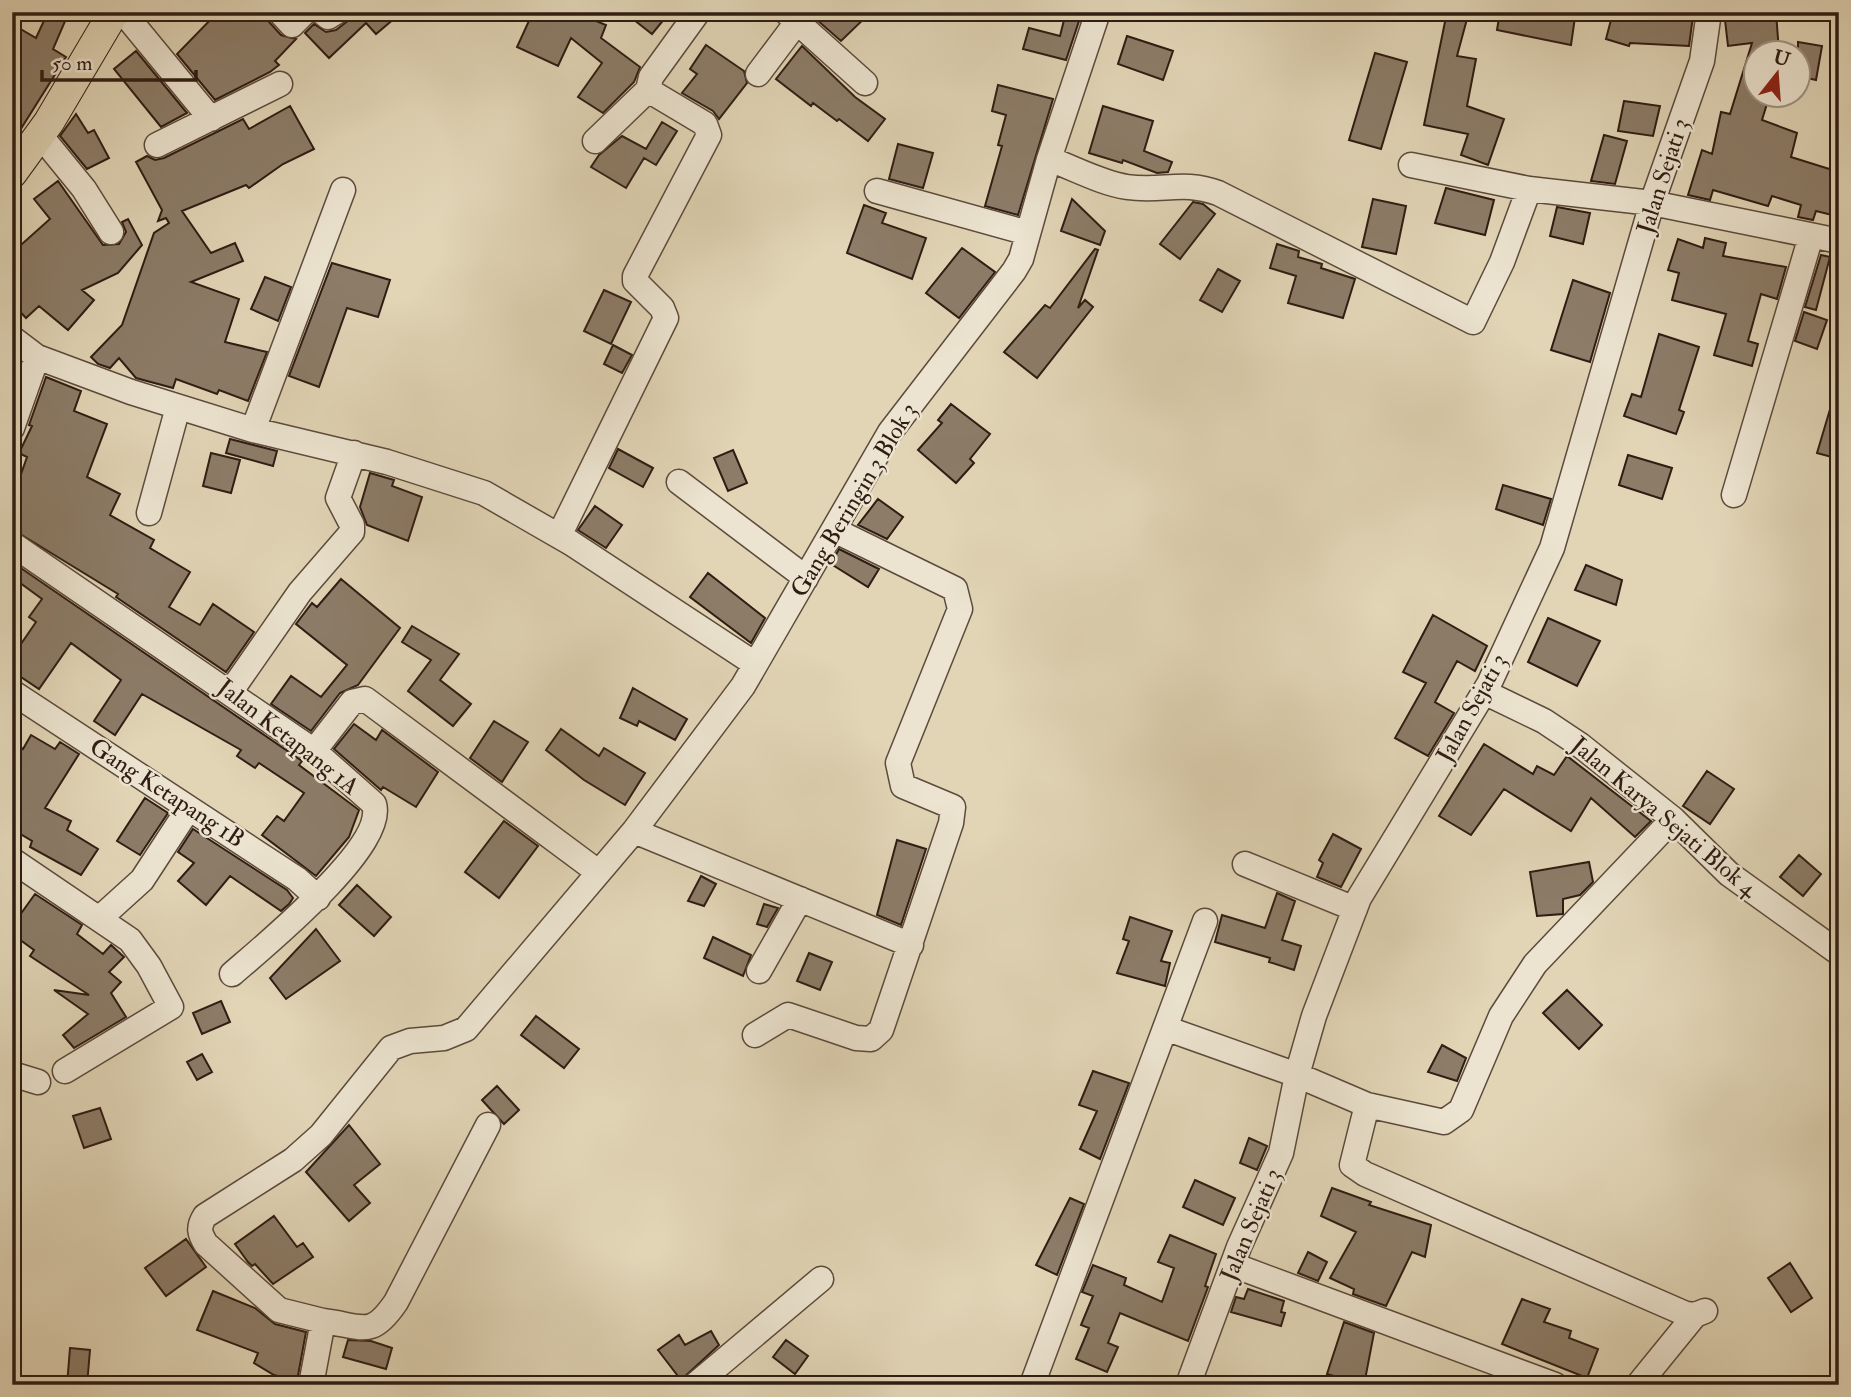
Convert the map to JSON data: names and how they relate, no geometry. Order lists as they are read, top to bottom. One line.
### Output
{"streets":{"street":["Jalan Sejati 3","Gang Beringin 3 Blok 3","Jalan Ketapang 1A","Gang Ketapang 1B","Jalan Karya Sejati Blok 4"]},"crossings":[["Jalan Sejati 3","Jalan Karya Sejati Blok 4"],["Jalan Ketapang 1A","Gang Ketapang 1B"]],"scale_bar":"50 m","north":"top"}
